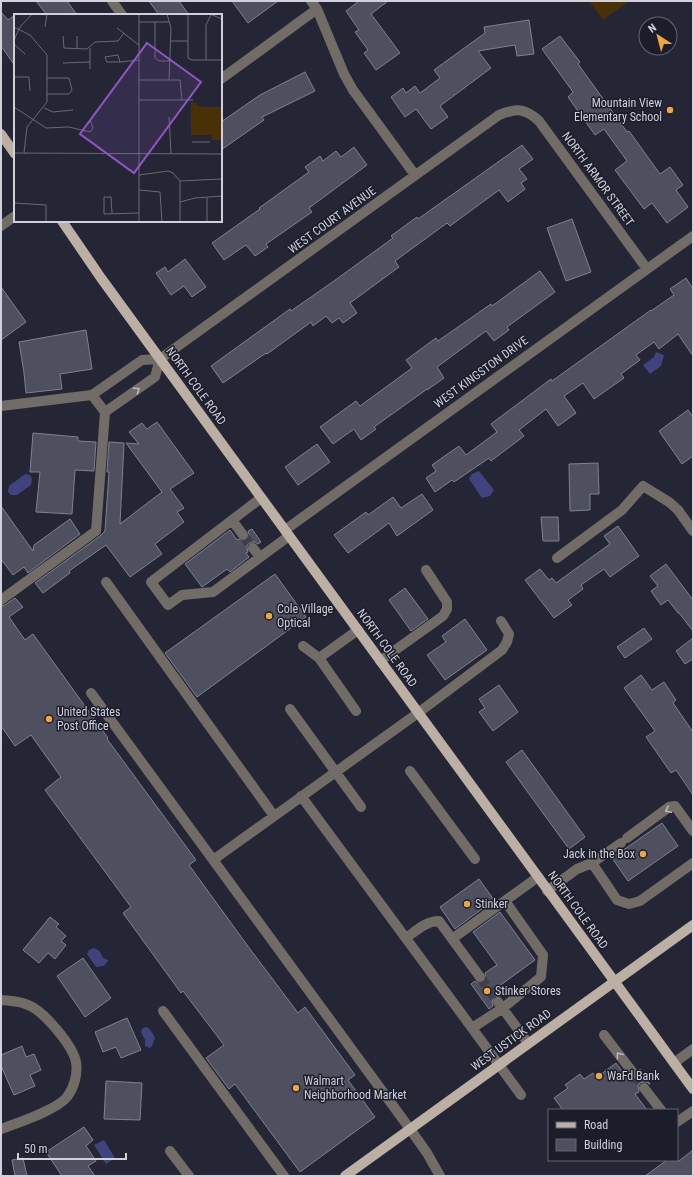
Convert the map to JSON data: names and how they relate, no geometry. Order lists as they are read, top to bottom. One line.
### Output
{"streets":{"main road":["NORTH COLE ROAD","WEST USTICK ROAD"],"street":["NORTH ARMOR STREET","WEST COURT AVENUE","WEST KINGSTON DRIVE"]},"crossings":[["NORTH ARMOR STREET","WEST COURT AVENUE"],["NORTH ARMOR STREET","WEST KINGSTON DRIVE"],["WEST COURT AVENUE","NORTH COLE ROAD"],["WEST KINGSTON DRIVE","NORTH COLE ROAD"],["NORTH COLE ROAD","WEST USTICK ROAD"]],"places":["Mountain View Elementary School","Cole Village Optical","United States Post Office","Jack in the Box","Stinker","Stinker Stores","WaFd Bank","Walmart Neighborhood Market"],"legend":["Road","Building"],"scale_bar":"50 m","north":"top left"}
